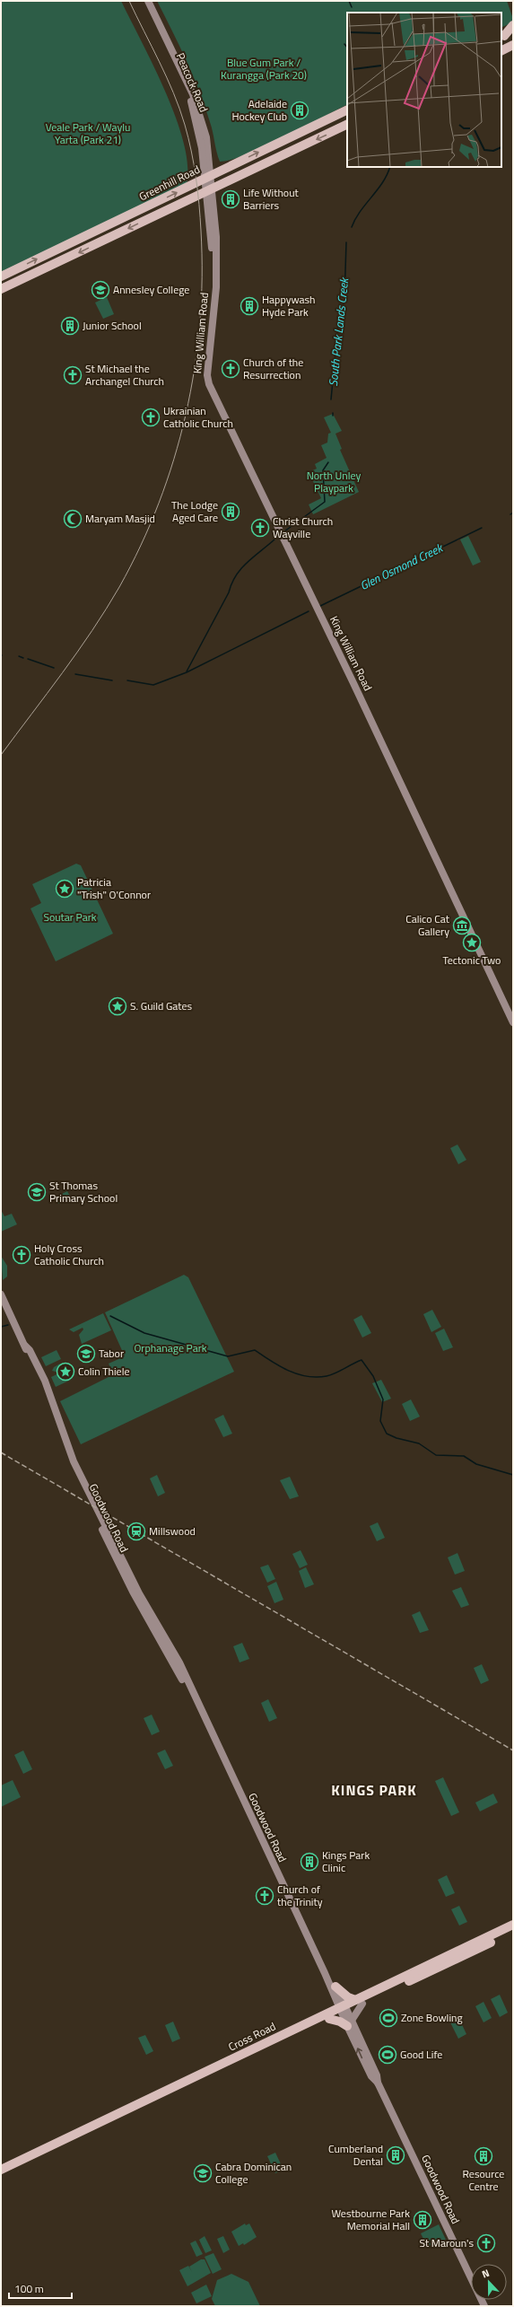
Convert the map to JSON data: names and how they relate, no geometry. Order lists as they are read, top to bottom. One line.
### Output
{"streets":{"highway":["Greenhill Road","Cross Road"],"main road":["Peacock Road","King William Road","Goodwood Road"]},"crossings":[["Peacock Road","Greenhill Road"],["Peacock Road","King William Road"],["Greenhill Road","King William Road"],["Goodwood Road","Cross Road"]],"districts":["KINGS PARK"],"water":["South Park Lands Creek","Glen Osmond Creek"],"parks":["Blue Gum Park / Kurangga (Park 20)","Veale Park / Waylu Yarta (Park 21)","North Unley Playpark","Soutar Park","Orphanage Park"],"places":{"building":["Adelaide Hockey Club","Life Without Barriers","Happywash Hyde Park","Junior School","The Lodge Aged Care","Kings Park Clinic","Cumberland Dental","Resource Centre","Westbourne Park Memorial Hall"],"school or university":["Annesley College","St Thomas Primary School","Tabor","Cabra Dominican College"],"church":["Church of the Resurrection","St Michael the Archangel Church","Ukrainian Catholic Church","Christ Church Wayville","Holy Cross Catholic Church","Church of the Trinity","St Maroun's"],"mosque":["Maryam Masjid"],"place":["Patricia \"Trish\" O'Connor","Tectonic Two","S. Guild Gates","Colin Thiele"],"museum":["Calico Cat Gallery"],"station":["Millswood"],"sports":["Zone Bowling","Good Life"]},"scale_bar":"100 m","north":"top"}
